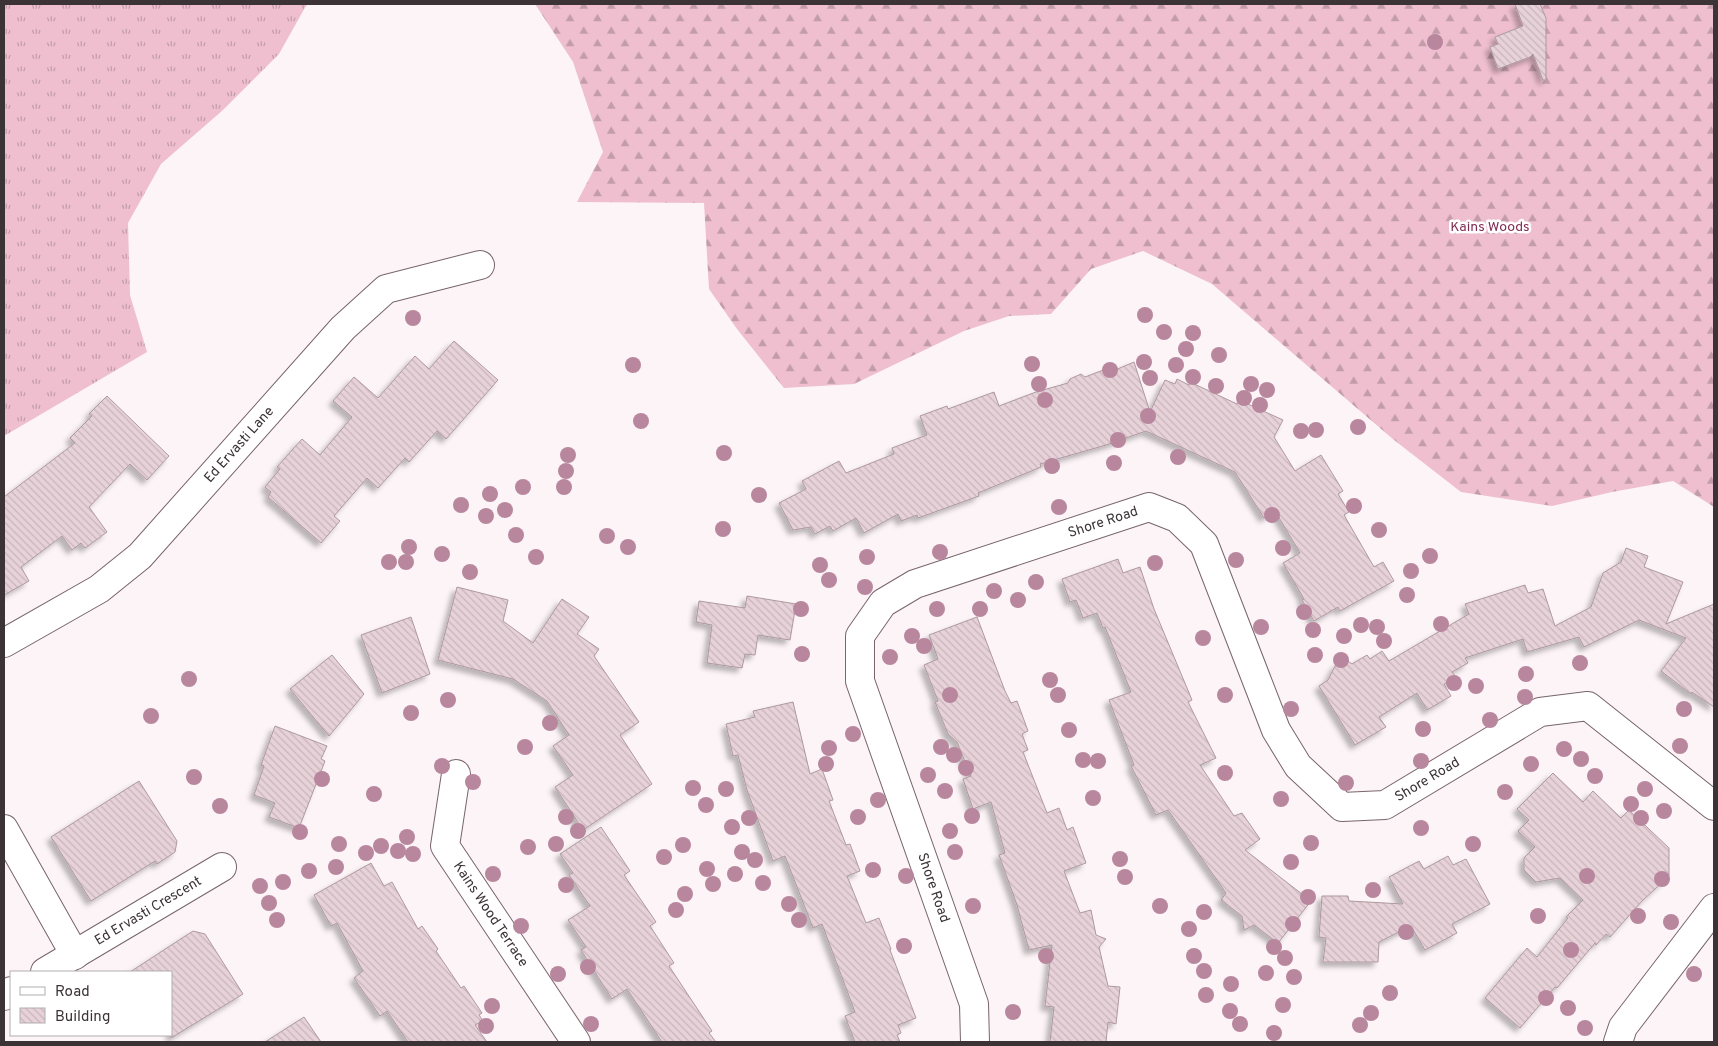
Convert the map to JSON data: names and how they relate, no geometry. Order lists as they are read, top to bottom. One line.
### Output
{"streets":{"street":["Ed Ervasti Lane","Shore Road","Ed Ervasti Crescent","Kains Wood Terrace"]},"parks":["Kains Woods"],"legend":["Road","Building"]}
